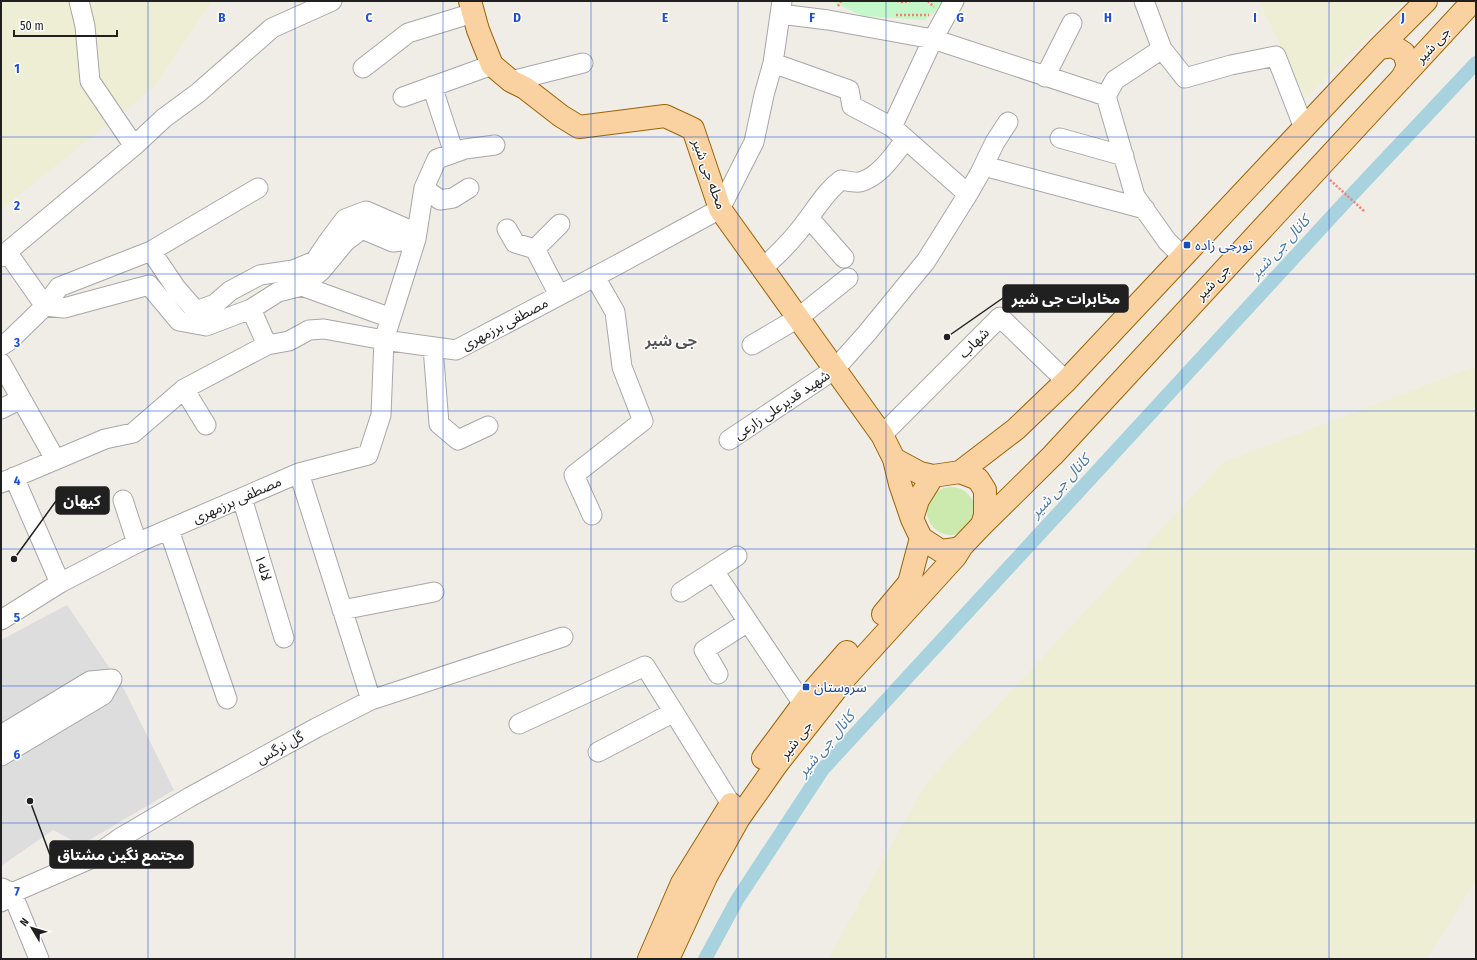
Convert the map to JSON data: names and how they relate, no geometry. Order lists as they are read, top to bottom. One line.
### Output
{"streets":{"main road":["جی شیر","محله جی شیر"],"street":["مصطفی برزمهری","شهاب","شهید قدیرعلی زارعی","لاله۱","گل نرگس"]},"crossings":[["جی شیر","محله جی شیر"],["محله جی شیر","مصطفی برزمهری"],["محله جی شیر","شهاب"],["محله جی شیر","شهید قدیرعلی زارعی"],["مصطفی برزمهری","لاله۱"]],"districts":["جی شیر"],"water":["کانال جی شیر"],"places":{"transit":["تورجی زاده","سروستان"],"other":["مخابرات جی شیر","کیهان","مجتمع نگین مشتاق"]},"scale_bar":"50 m","north":"top left","grid":{"columns":["B","C","D","E","F","G","H","I","J"],"rows":["1","2","3","4","5","6","7"]}}
